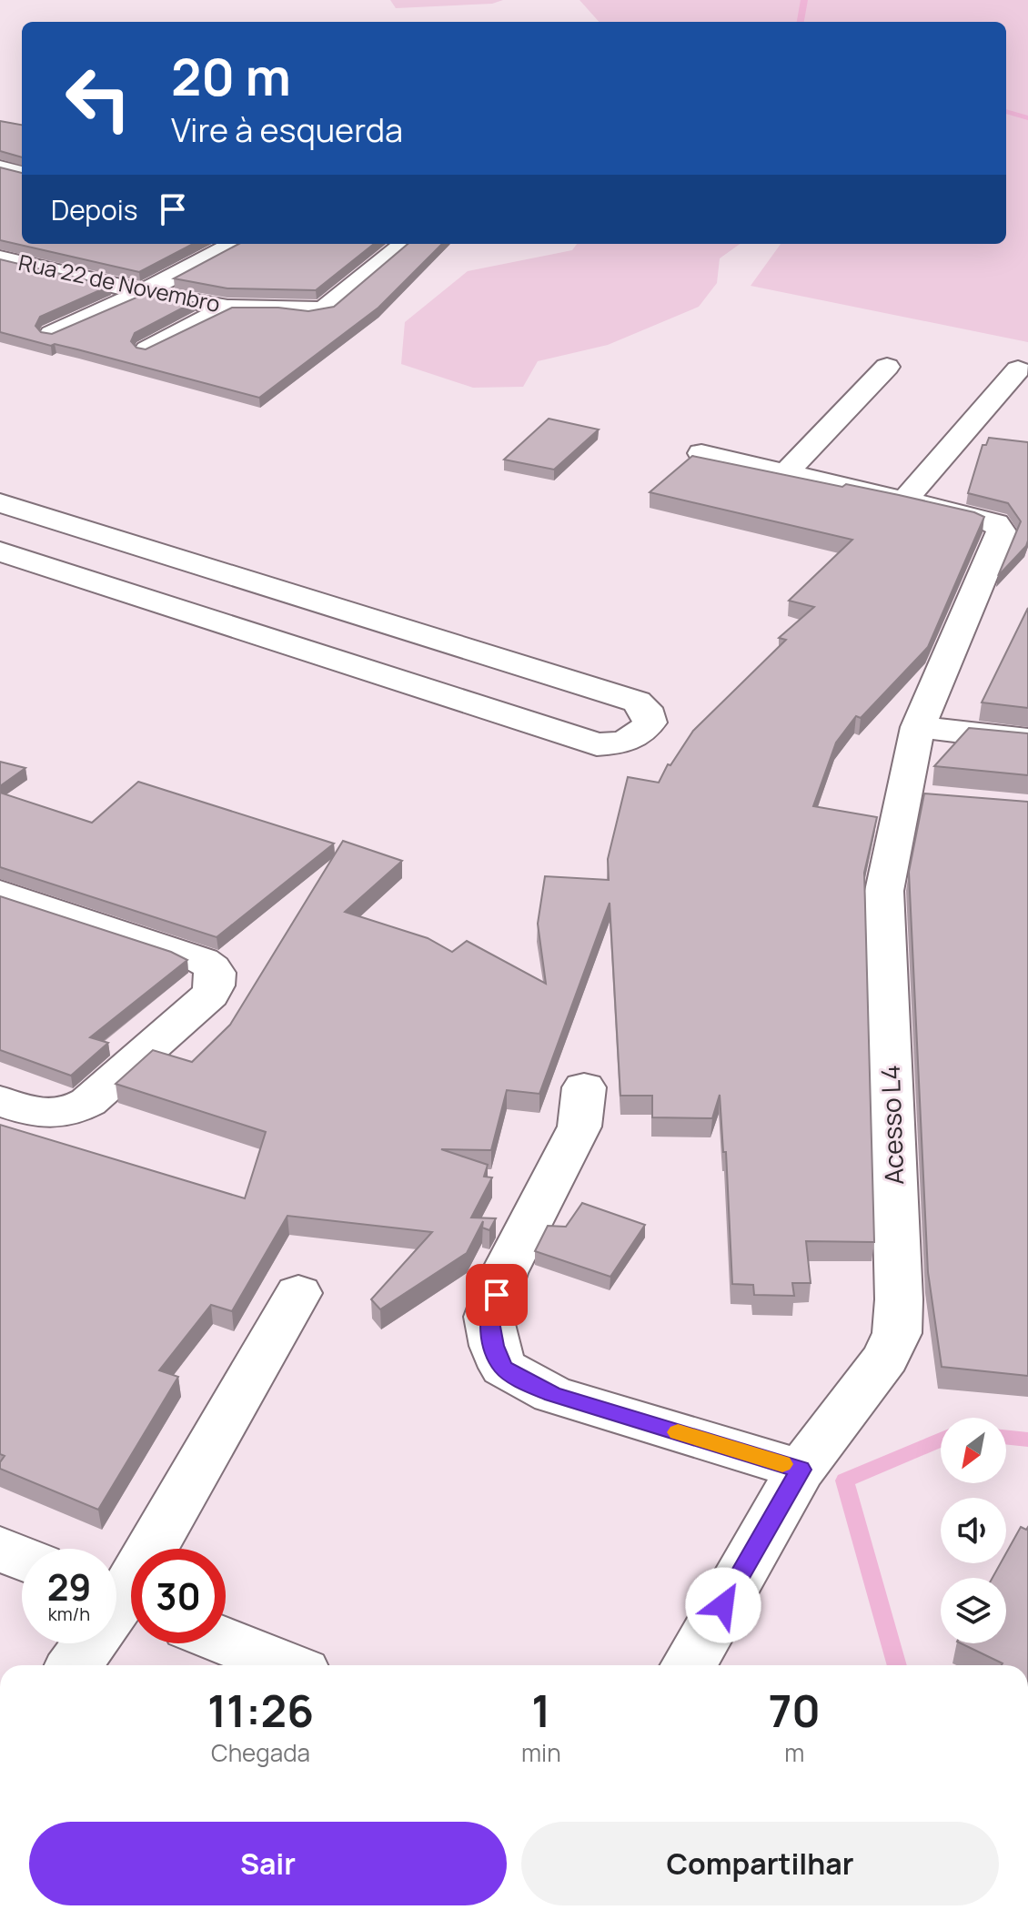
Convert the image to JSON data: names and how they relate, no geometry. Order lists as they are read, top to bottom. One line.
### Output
{"streets":{"street":["Rua 22 de Novembro","Acesso L4"]},"north":"bottom left","page":{"turn":["20 m","Vire à esquerda"],"then":"Depois","speed":"29 km/h","limit":"30","eta":["11:26","Chegada","1","min","70","m"],"buttons":["Sair","Compartilhar"]}}
